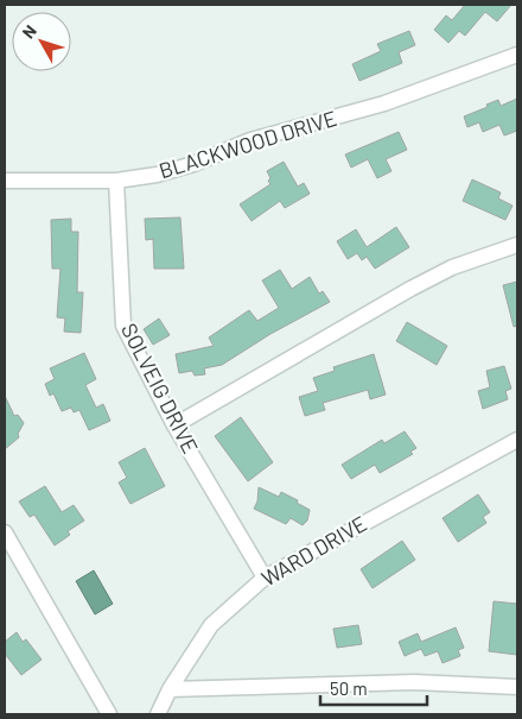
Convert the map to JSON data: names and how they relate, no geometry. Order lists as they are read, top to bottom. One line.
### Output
{"streets":{"street":["BLACKWOOD DRIVE","SOLVEIG DRIVE","WARD DRIVE"]},"crossings":[["BLACKWOOD DRIVE","SOLVEIG DRIVE"],["SOLVEIG DRIVE","WARD DRIVE"]],"scale_bar":"50 m","north":"top left"}
